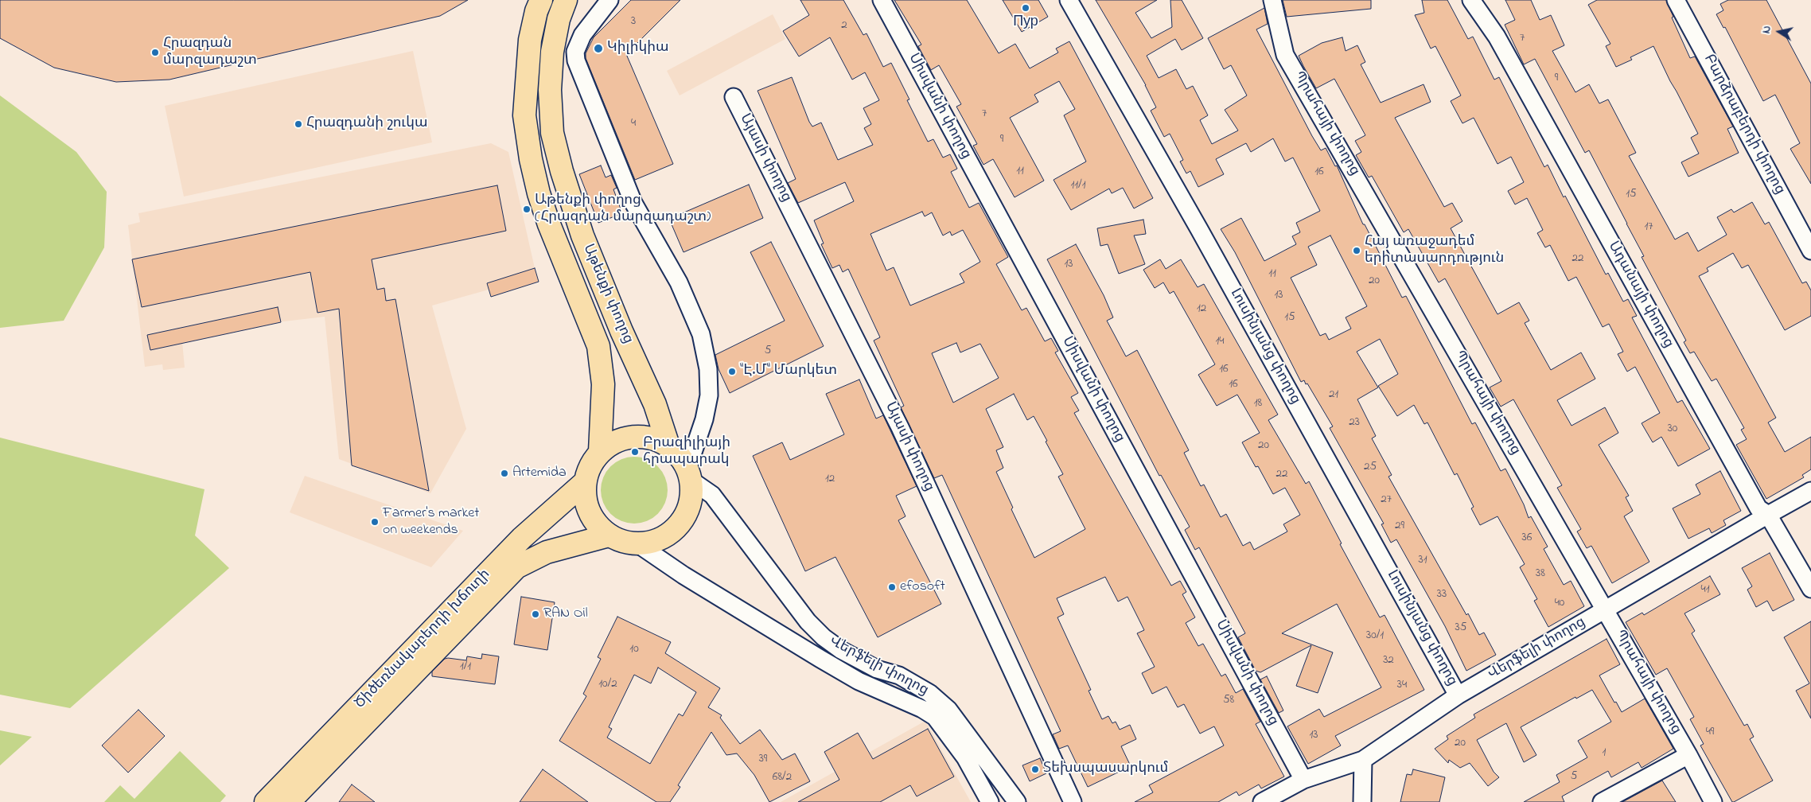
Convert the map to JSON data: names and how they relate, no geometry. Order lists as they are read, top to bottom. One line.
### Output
{"streets":{"main road":["Աթենքի փողոց","Ծիծեռնակաբերդի խճուղի"],"street":["Սիսվանի փողոց","Պրահայի փողոց","Բարձրաբերդի փողոց","Այասի փողոց","Ադանայի փողոց","Լուսինյանց փողոց","Վերֆելի փողոց"]},"crossings":[["Սիսվանի փողոց","Վերֆելի փողոց"],["Պրահայի փողոց","Վերֆելի փողոց"],["Աթենքի փողոց","Ծիծեռնակաբերդի խճուղի"],["Աթենքի փողոց","Վերֆելի փողոց"],["Ադանայի փողոց","Վերֆելի փողոց"],["Լուսինյանց փողոց","Վերֆելի փողոց"],["Ծիծեռնակաբերդի խճուղի","Վերֆելի փողոց"]],"places":["Пур","Կիլիկիա","Հրազդան մարզադաշտ","Հրազդանի շուկա","Աթենքի փողոց (Հրազդան մարզադաշտ)","Հայ առաջադեմ երիտասարդություն","\"Է.Մ\" Մարկետ","Բրազիլիայի հրապարակ","Artemida","Farmer's market on weekends","efosoft","RAN Oil","Տեխսպասարկում"],"house_numbers":["3","2","7","9","7","4","9","11","16","11/1","15","17","22","13","11","20","13","12","15","14","5","16","16","21","18","23","30","20","25","22","12","27","29","36","31","38","41","33","40","35","30/1","10","32","1/1","10/2","34","58","49","13","20","1","39","5","68/2"],"north":"left"}
